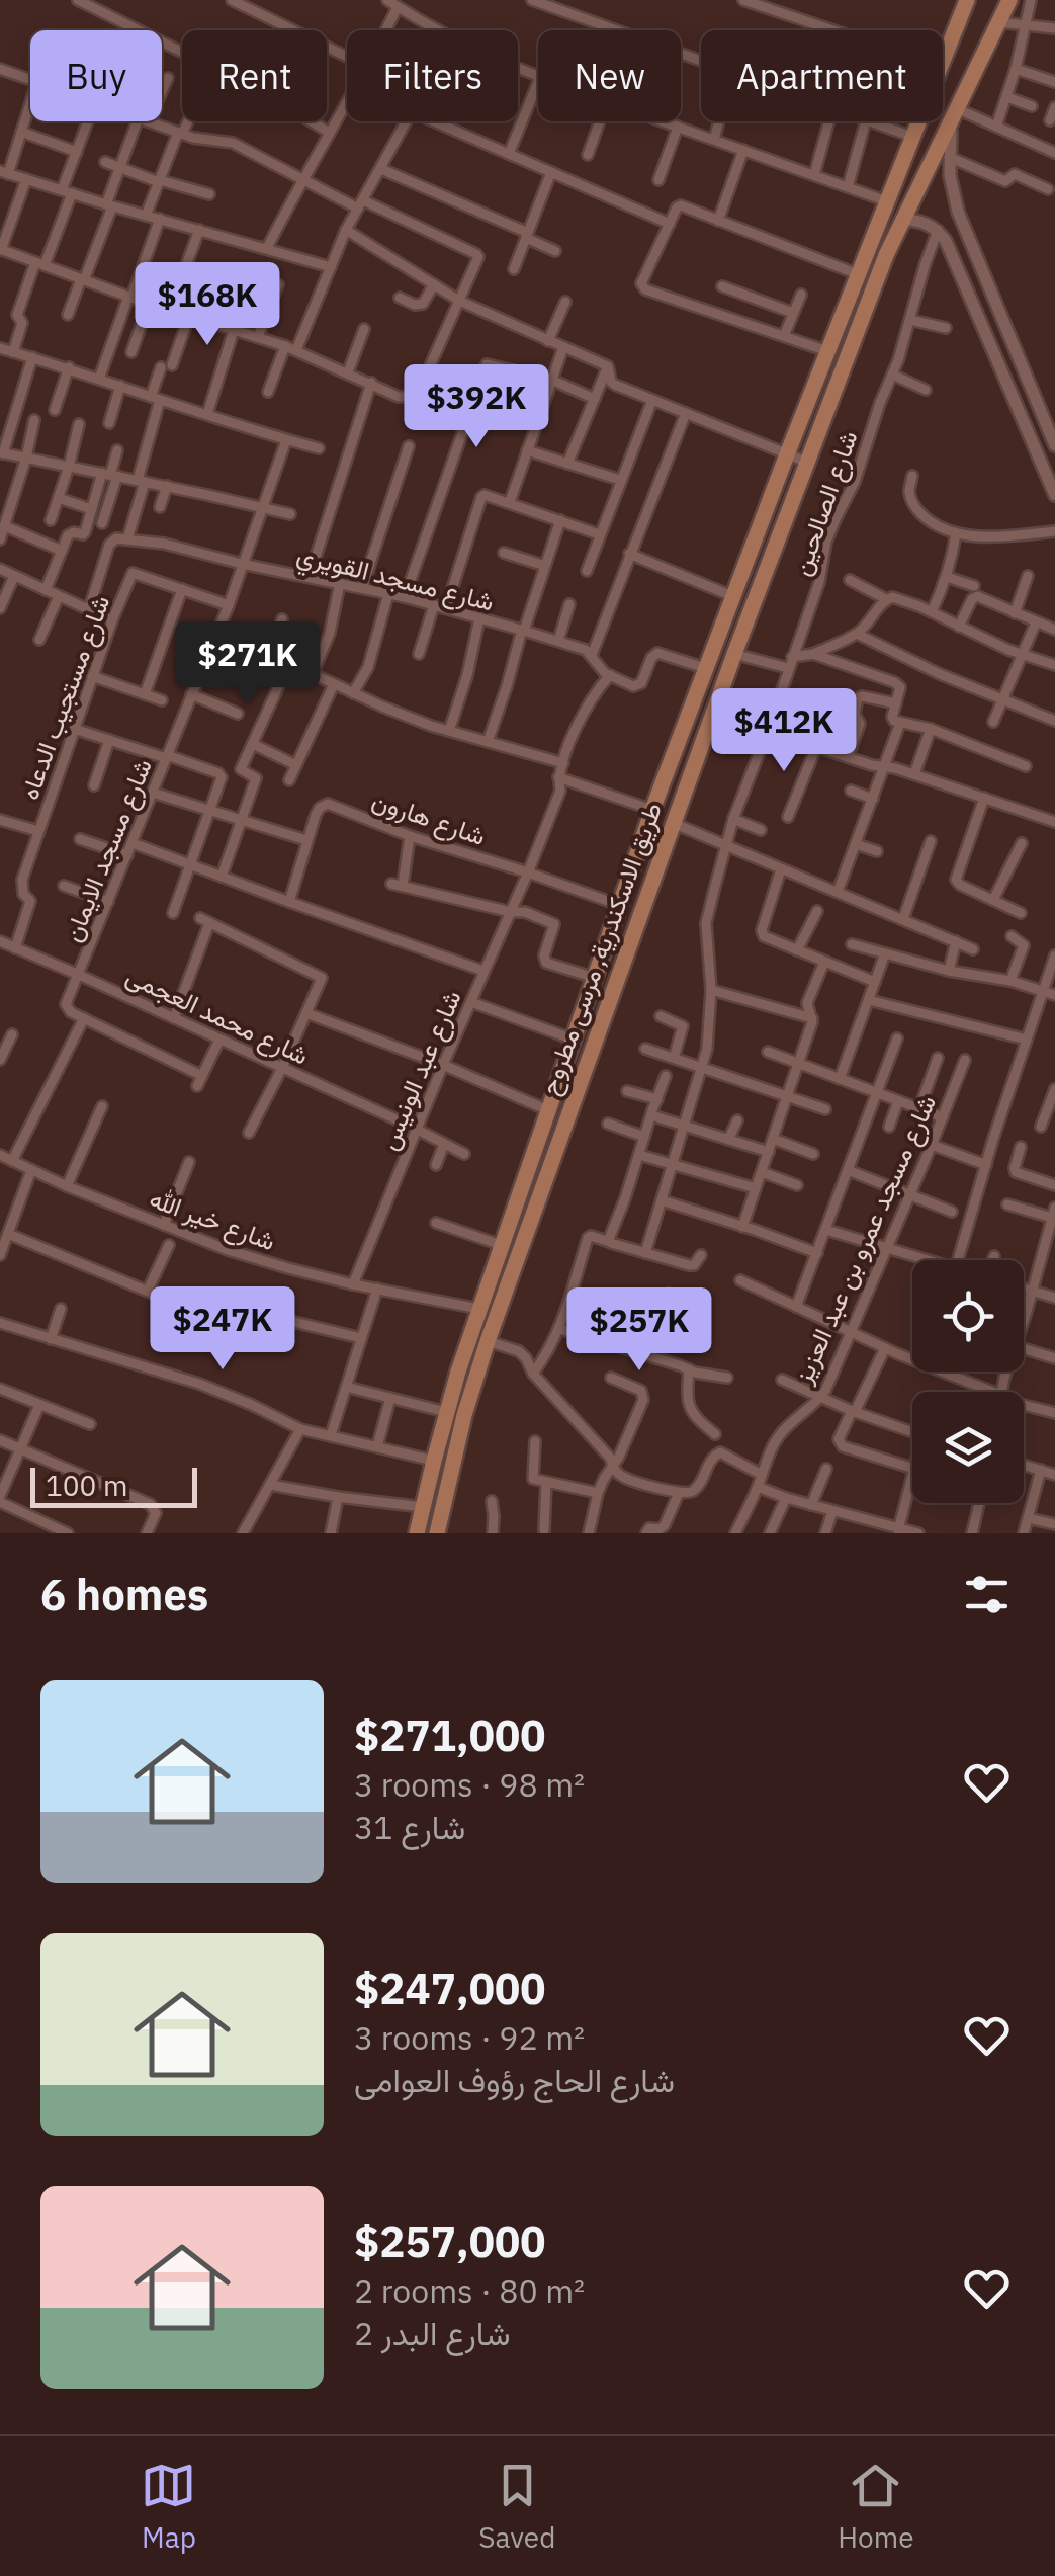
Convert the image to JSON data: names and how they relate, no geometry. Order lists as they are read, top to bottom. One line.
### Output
{"streets":{"main road":["طريق الاسكندرية, مرسى مطروح"],"street":["شارع الصالحين","شارع مسجد القويري","شارع مستجيب الدعاه","شارع هارون","شارع مسجد الايمان","شارع محمد العجمى","شارع عبد الونيس","شارع خير الله","شارع مسجد عمرو بن عبد العزيز"]},"crossings":[["شارع مسجد القويري","شارع مسجد الايمان"],["شارع مسجد القويري","شارع عبد الونيس"],["شارع مستجيب الدعاه","شارع محمد العجمى"],["شارع هارون","طريق الاسكندرية, مرسى مطروح"],["شارع هارون","شارع عبد الونيس"],["شارع مسجد الايمان","شارع محمد العجمى"],["طريق الاسكندرية, مرسى مطروح","شارع محمد العجمى"],["طريق الاسكندرية, مرسى مطروح","شارع خير الله"],["شارع محمد العجمى","شارع عبد الونيس"],["شارع عبد الونيس","شارع خير الله"]],"scale_bar":"100 m","page":{"chip":["Buy","Rent","Filters","New","Apartment"],"price":["$168K","$392K","$271K","$412K","$247K","$257K"],"scale":"100 m","heading":"6 homes","list":[{"name":"$271,000","note":"3 rooms · 98 m² · شارع 31"},{"name":"$247,000","note":"3 rooms · 92 m² · شارع الحاج رؤوف العوامى"},{"name":"$257,000","note":"2 rooms · 80 m² · شارع البدر 2"}],"tabs":["Map","Saved","Home"]}}
